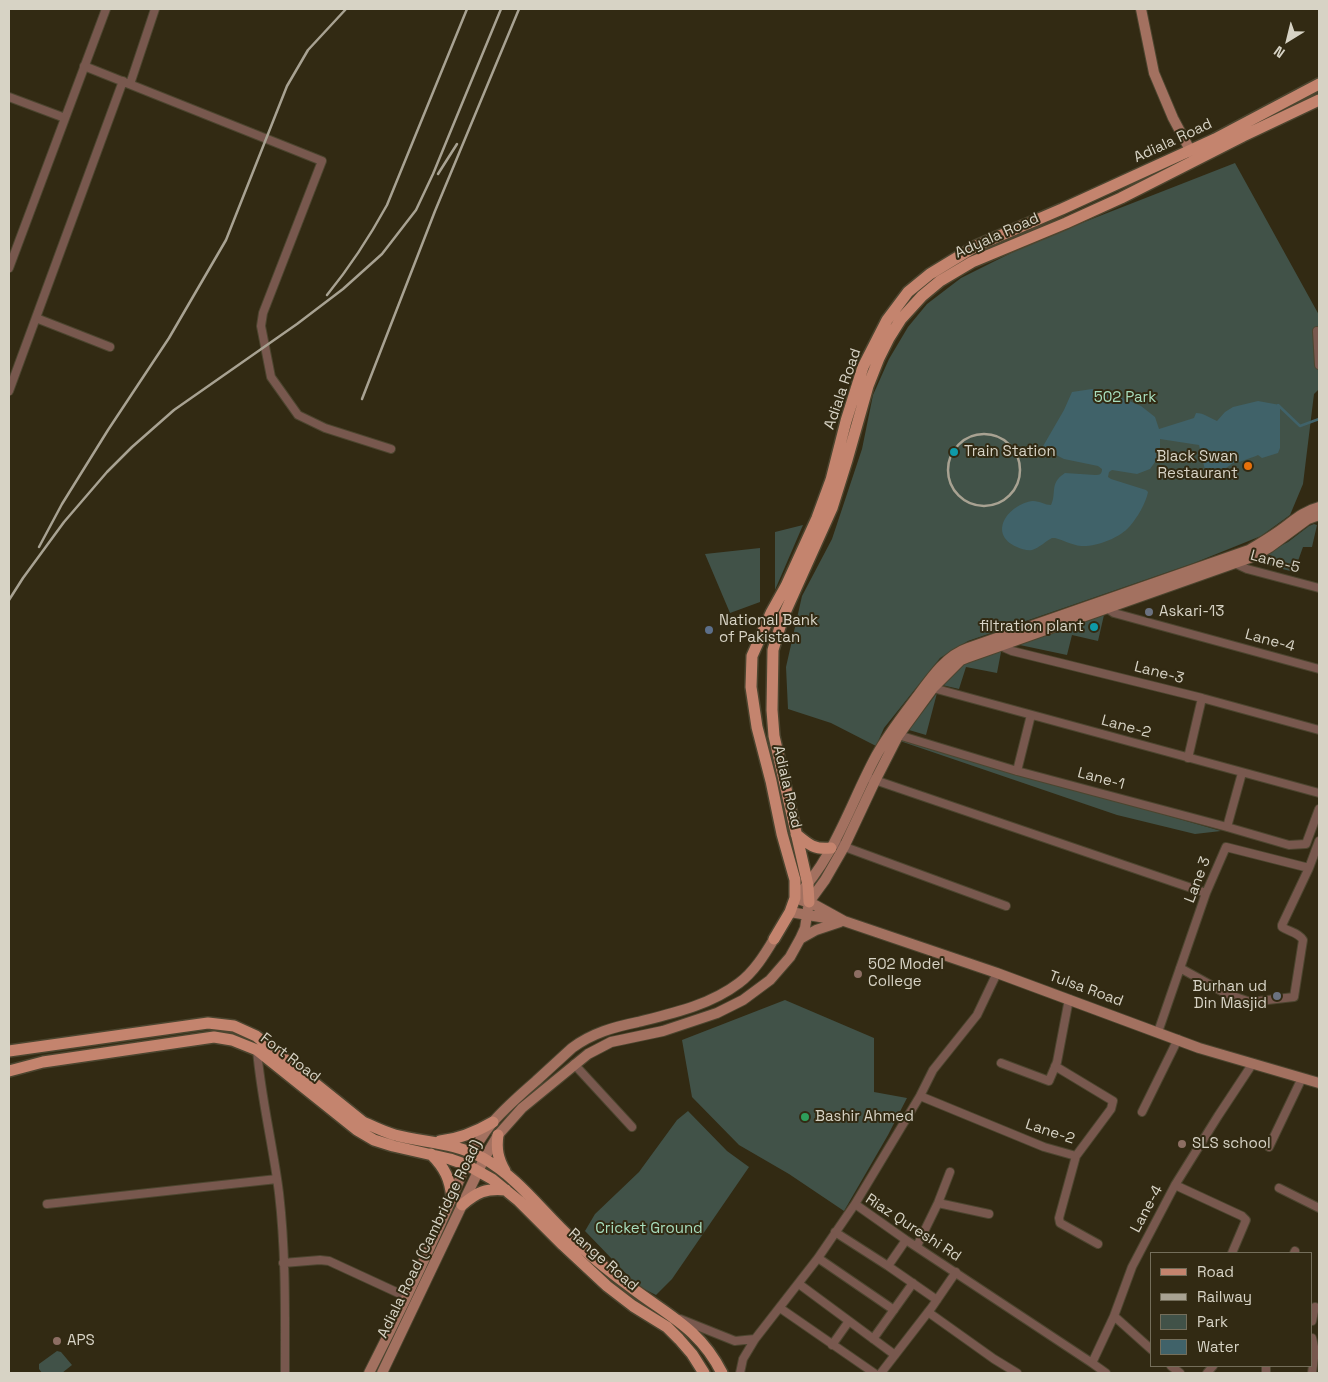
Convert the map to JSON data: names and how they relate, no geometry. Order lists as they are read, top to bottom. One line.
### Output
{"streets":{"main road":["Adiala Road","Adyala Road","Tulsa Road","Fort Road","Adiala Road (Cambridge Road)","Range Road"],"street":["Lane-5","Lane-4","Lane-3","Lane-2","Lane-1","Lane 3","Riaz Qureshi Rd"]},"crossings":[["Adiala Road","Adyala Road"],["Adiala Road","Tulsa Road"],["Adiala Road","Adiala Road (Cambridge Road)"],["Lane-4","Tulsa Road"],["Lane-4","Riaz Qureshi Rd"],["Lane 3","Tulsa Road"],["Tulsa Road","Adiala Road (Cambridge Road)"],["Fort Road","Adiala Road (Cambridge Road)"],["Fort Road","Range Road"],["Adiala Road (Cambridge Road)","Range Road"]],"parks":["502 Park","Cricket Ground"],"places":["Train Station","Black Swan Restaurant","Askari-13","filtration plant","National Bank of Pakistan","502 Model College","Burhan ud Din Masjid","Bashir Ahmed","SLS school","APS"],"legend":["Road","Railway","Park","Water"],"north":"bottom left"}
